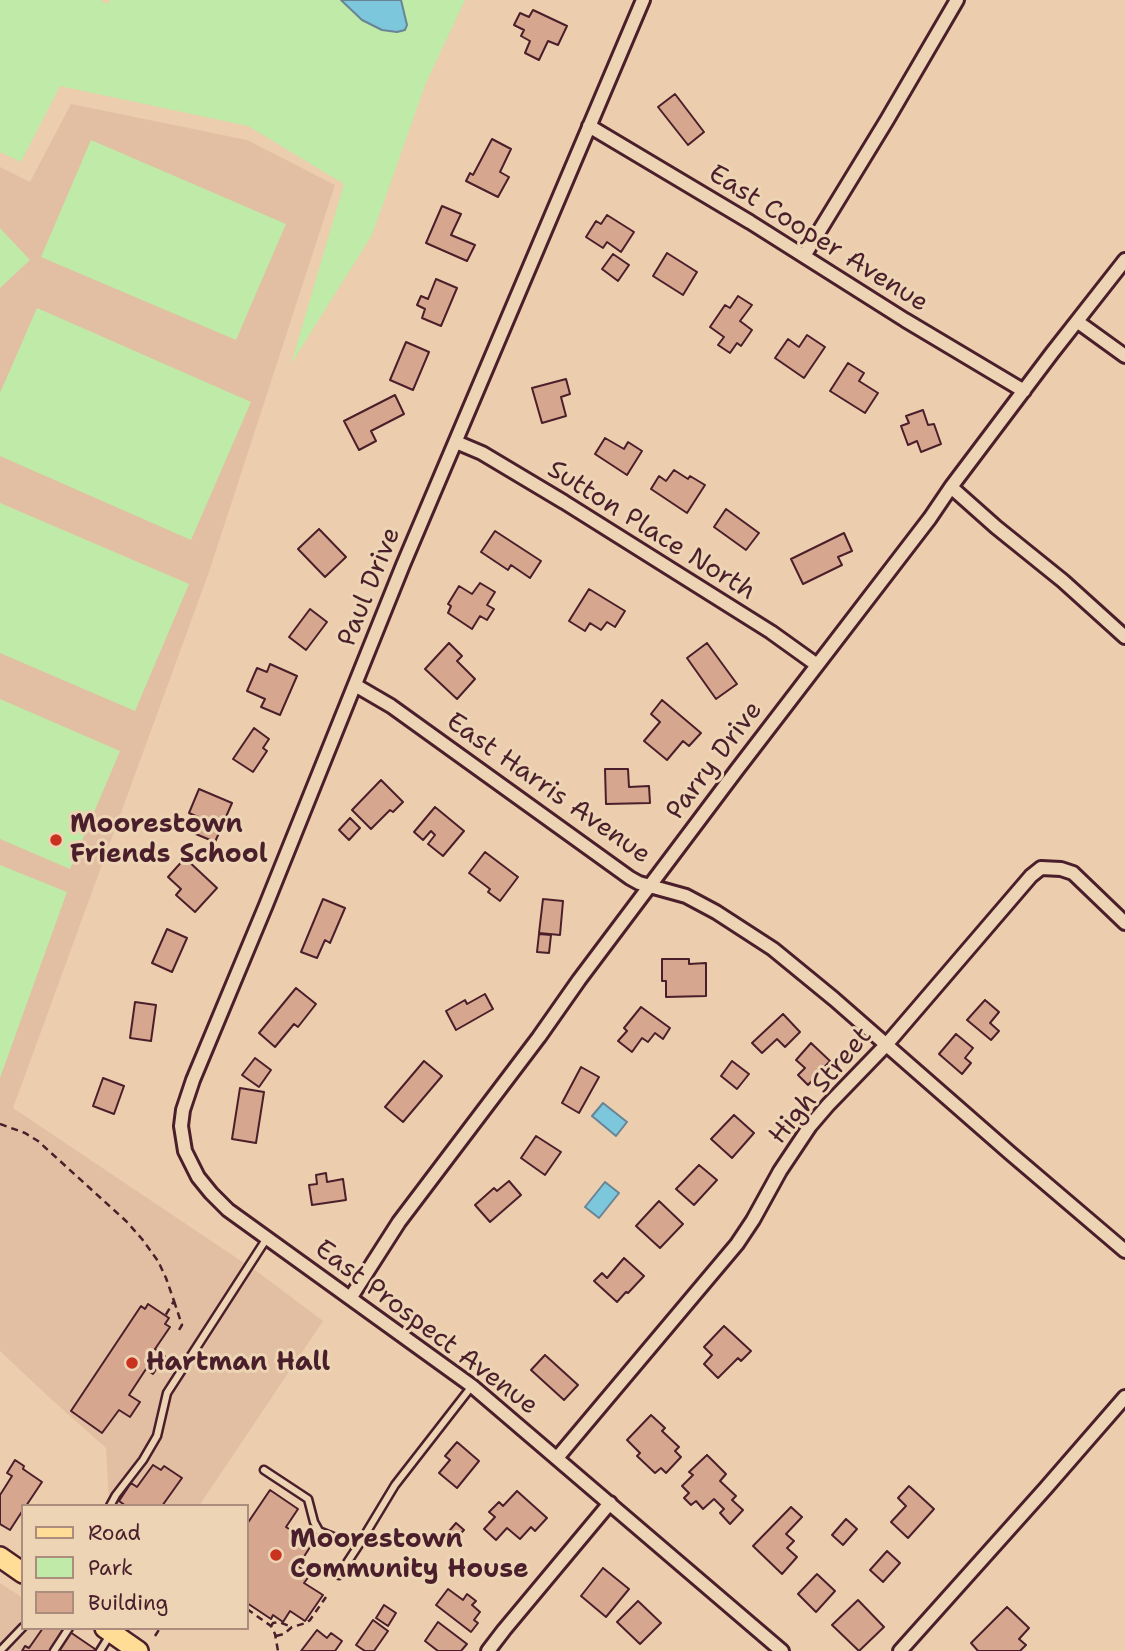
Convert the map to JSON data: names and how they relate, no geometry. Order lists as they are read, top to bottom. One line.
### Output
{"streets":{"street":["East Cooper Avenue","Sutton Place North","Paul Drive","Parry Drive","East Harris Avenue","High Street","East Prospect Avenue"]},"crossings":[["East Cooper Avenue","Paul Drive"],["East Cooper Avenue","Parry Drive"],["Sutton Place North","Paul Drive"],["Sutton Place North","Parry Drive"],["Paul Drive","East Harris Avenue"],["Paul Drive","East Prospect Avenue"],["Parry Drive","East Harris Avenue"],["Parry Drive","East Prospect Avenue"],["East Harris Avenue","High Street"],["High Street","East Prospect Avenue"]],"places":["Moorestown Friends School","Hartman Hall","Moorestown Community House"],"legend":["Road","Park","Building"]}
